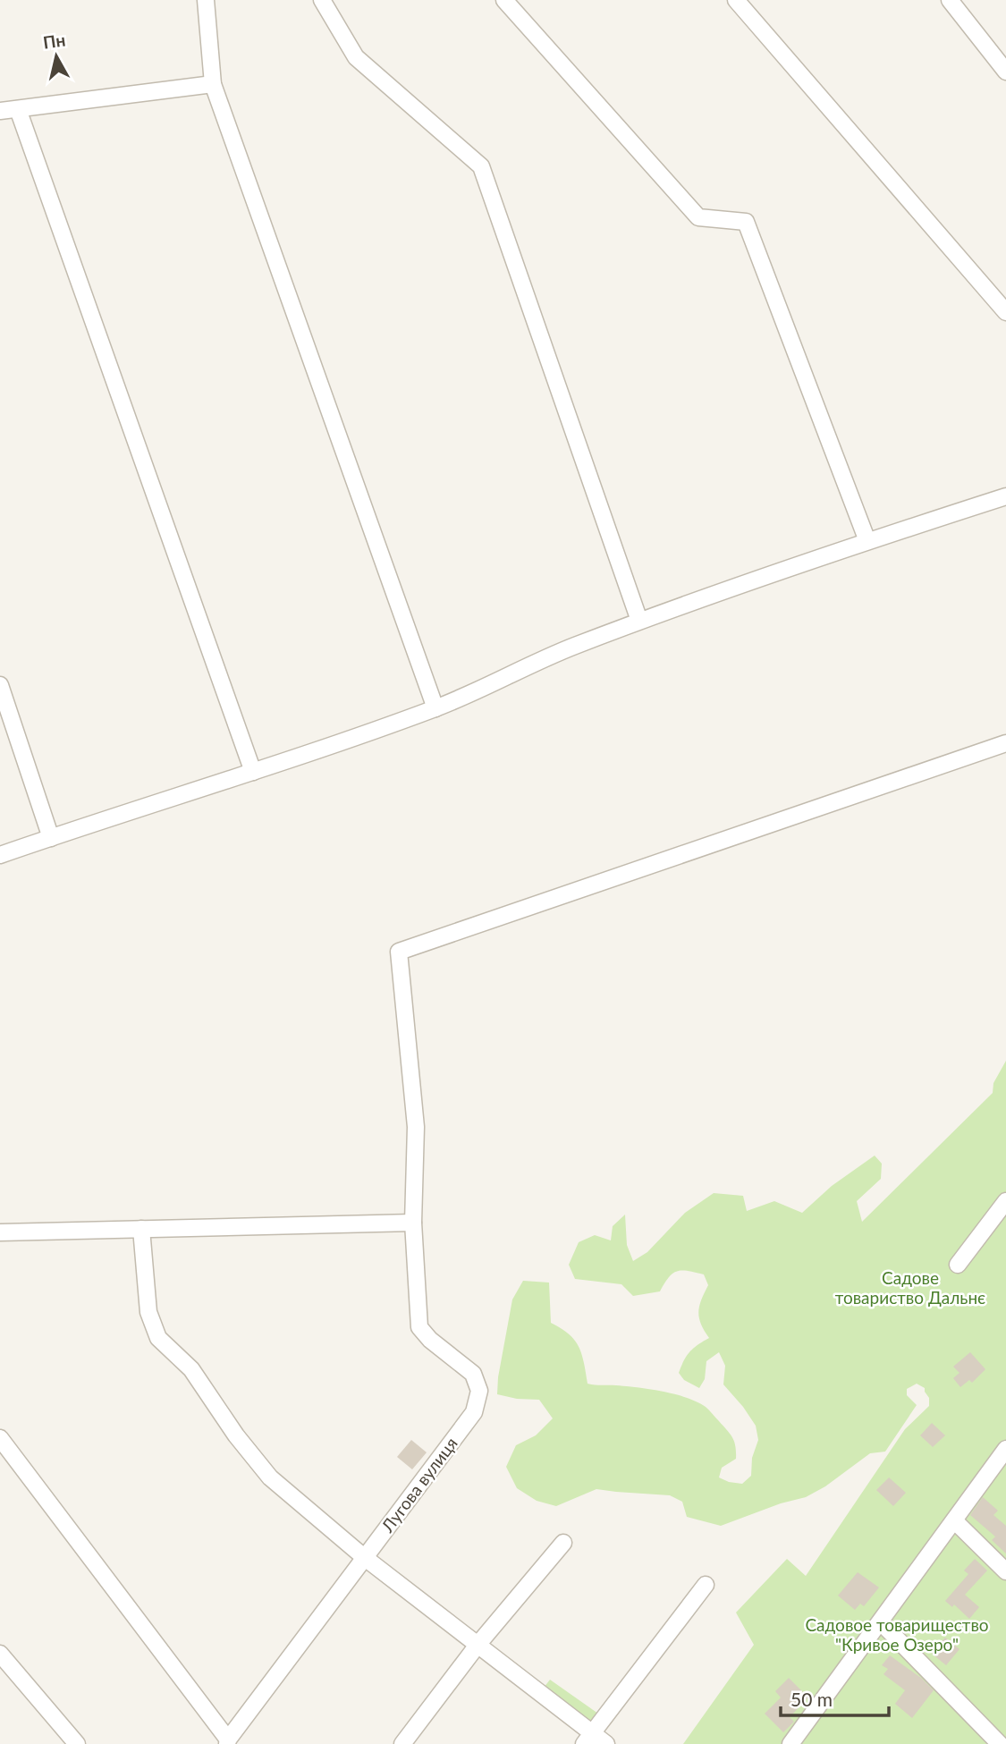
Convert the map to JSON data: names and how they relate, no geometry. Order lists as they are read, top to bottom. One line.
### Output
{"streets":{"street":["Лугова вулиця"]},"parks":["Садове товариство Дальнє","Садовое товарищество \"Кривое Озеро\""],"scale_bar":"50 m","north":"top"}
